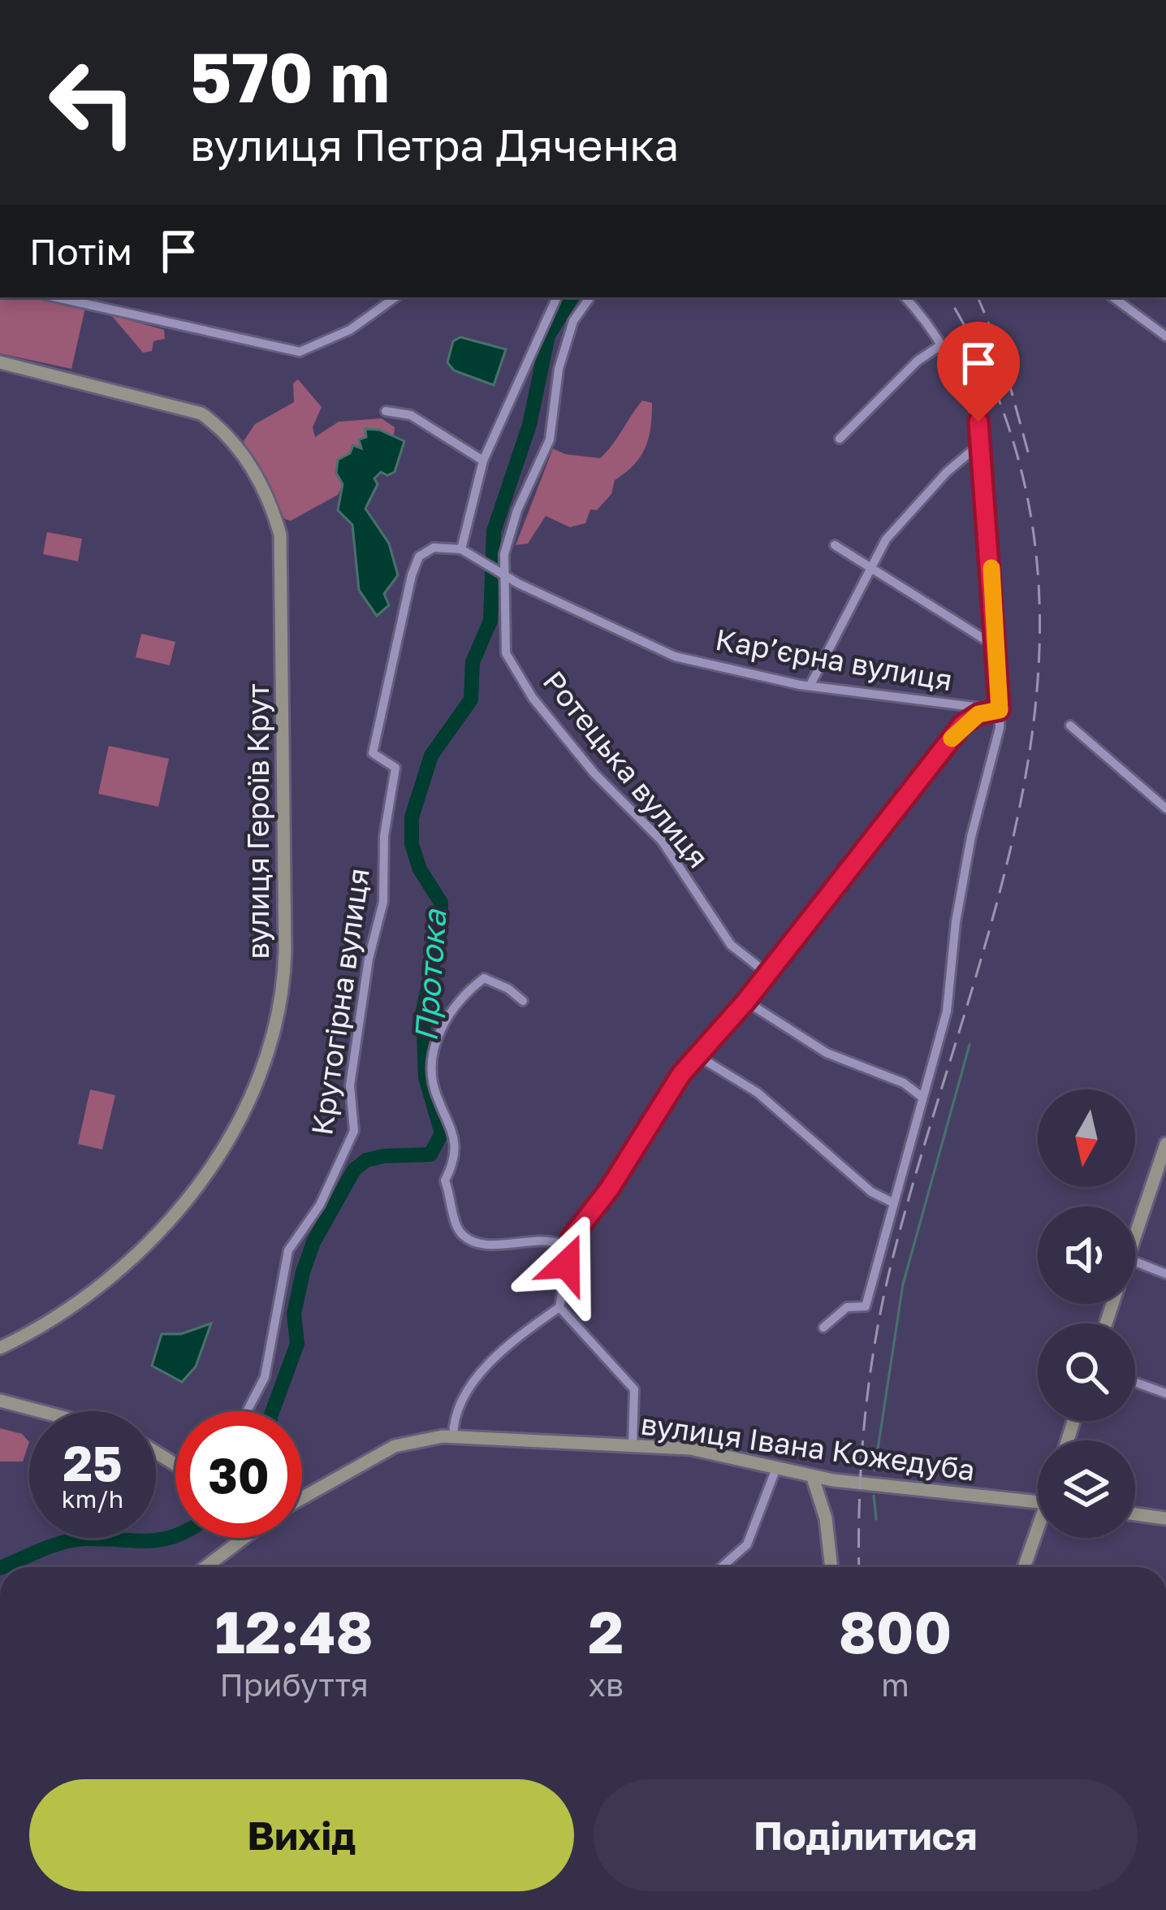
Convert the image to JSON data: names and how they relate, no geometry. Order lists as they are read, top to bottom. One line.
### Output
{"streets":{"street":["Карʼєрна вулиця","Ротецька вулиця","вулиця Героїв Крут","Крутогірна вулиця","вулиця Івана Кожедуба"]},"crossings":[["Карʼєрна вулиця","Ротецька вулиця"],["Карʼєрна вулиця","Крутогірна вулиця"]],"water":["Протока"],"north":"bottom","page":{"turn":["570 m","вулиця Петра Дяченка"],"then":"Потім","speed":"25 km/h","limit":"30","eta":["12:48","Прибуття","2","хв","800","m"],"buttons":["Вихід","Поділитися"]}}
